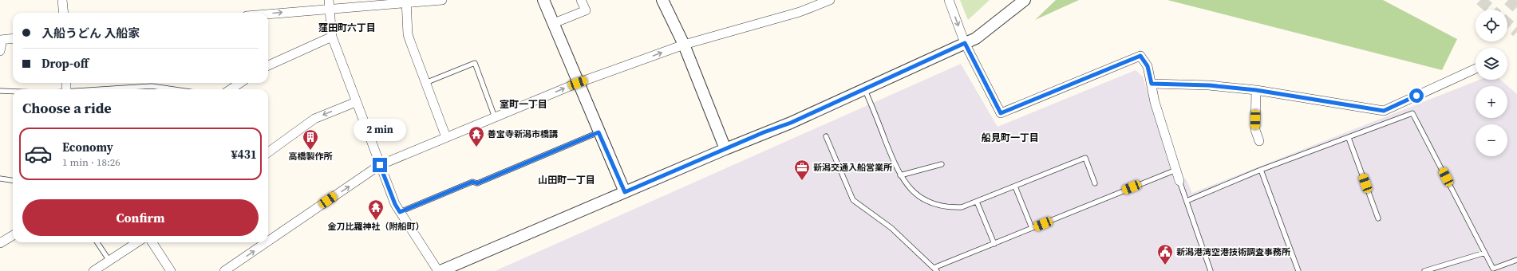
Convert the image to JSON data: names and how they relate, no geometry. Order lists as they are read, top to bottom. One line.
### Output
{"districts":["窪田町六丁目","室町一丁目","船見町一丁目","山田町一丁目"],"places":{"temple":["善宝寺新潟市橋講","金刀比羅神社（附船町）"],"building":["高橋製作所"],"office":["新潟交通入船営業所"],"public building":["新潟港湾空港技術調査事務所"]},"page":{"map_buttons":["+","−"],"banner":["入船うどん 入船家","Drop-off"],"heading":"Choose a ride","bubble":"2 min","list":[{"name":"Economy","note":"1 min · 18:26","value":"¥431"}],"buttons":"Confirm"}}
